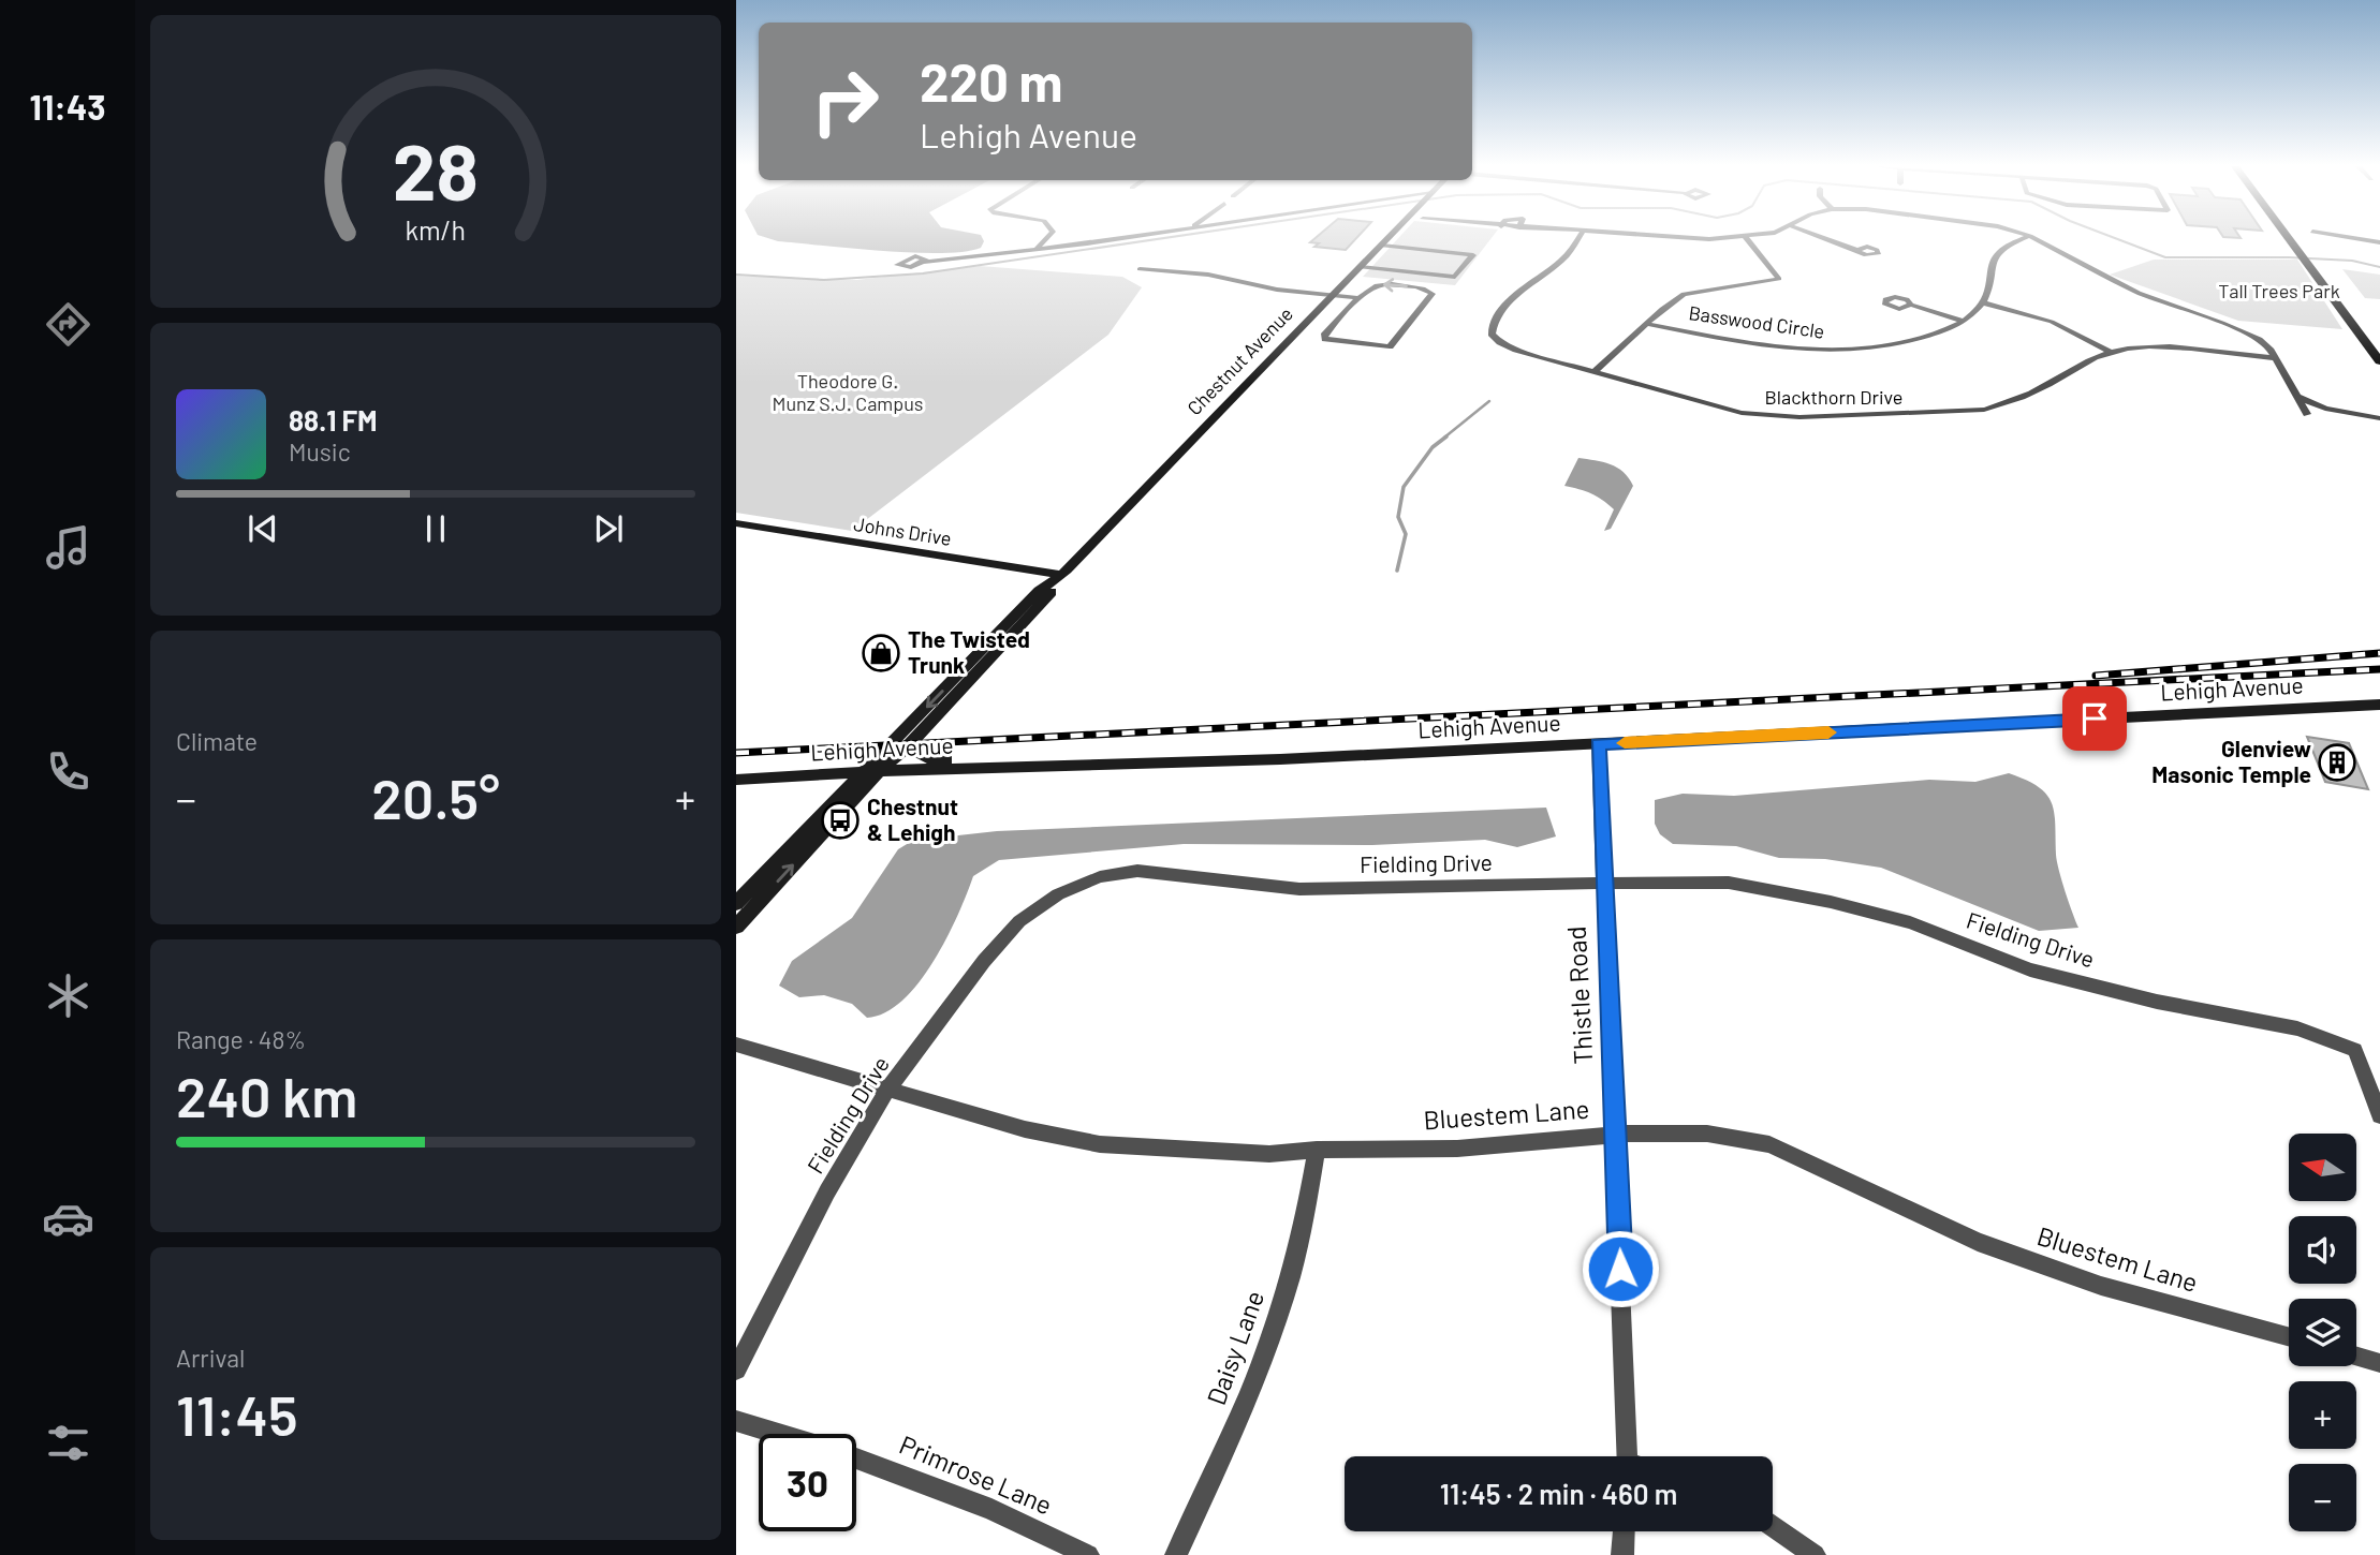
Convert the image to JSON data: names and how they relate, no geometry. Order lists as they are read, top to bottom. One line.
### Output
{"streets":{"street":["Basswood Circle","Chestnut Avenue","Blackthorn Drive","Johns Drive","Lehigh Avenue","Fielding Drive","Thistle Road","Bluestem Lane","Daisy Lane","Primrose Lane"]},"crossings":[["Chestnut Avenue","Johns Drive"],["Chestnut Avenue","Lehigh Avenue"],["Lehigh Avenue","Thistle Road"],["Fielding Drive","Thistle Road"],["Fielding Drive","Bluestem Lane"],["Thistle Road","Bluestem Lane"],["Bluestem Lane","Daisy Lane"]],"parks":["Tall Trees Park","Theodore G. Munz S.J. Campus"],"places":{"shop":["The Twisted Trunk"],"building":["Glenview Masonic Temple"],"bus stop":["Chestnut & Lehigh"]},"north":"left","page":{"tabs":"11:43","turn":["220 m","Lehigh Avenue"],"song":["88.1 FM","Music"],"tile":["Climate",["Range · 48%","240 km"],["Arrival","11:45"]],"heat":["−","20.5°","+"],"map_buttons":["+","−"],"limit":"30","trip":"11:45 · 2 min · 460 m","gauge":["28","km/h"]}}
